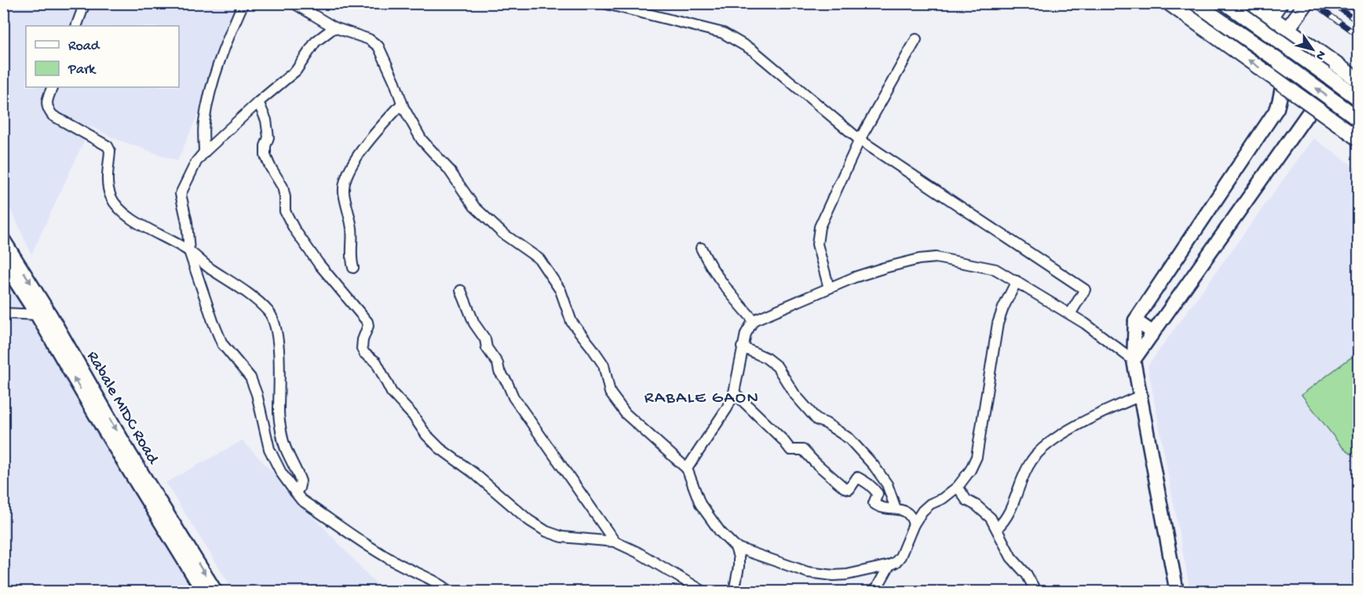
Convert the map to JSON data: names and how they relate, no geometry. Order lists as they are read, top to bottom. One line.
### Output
{"streets":{"street":["Rabale MIDC Road"]},"districts":["RABALE GAON"],"legend":["Road","Park"],"north":"bottom right"}
